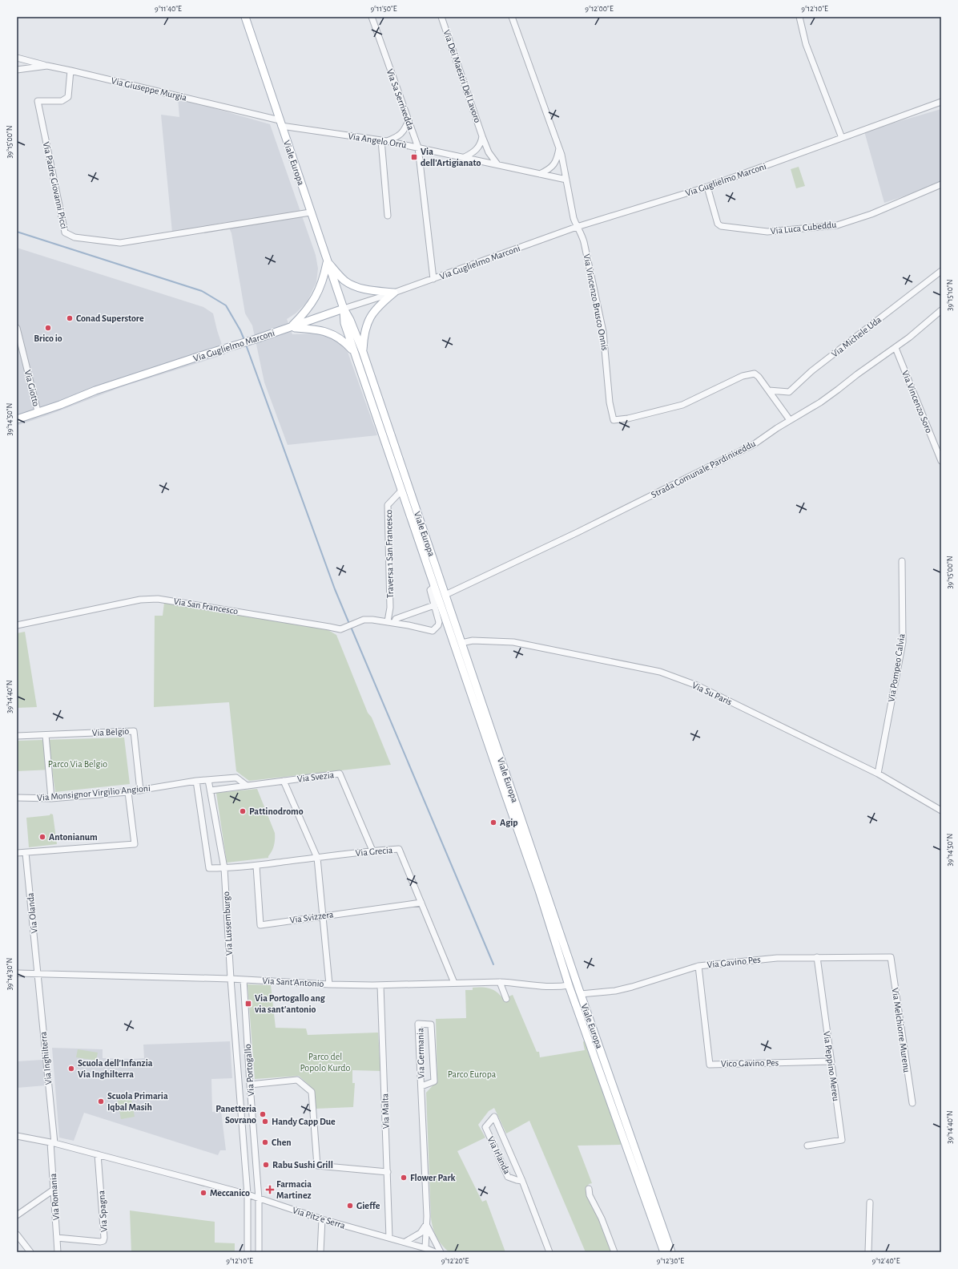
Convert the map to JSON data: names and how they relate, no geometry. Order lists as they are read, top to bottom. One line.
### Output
{"streets":{"main road":["Viale Europa","Via Guglielmo Marconi"],"street":["Via Dei Maestri Del Lavoro","Via Giuseppe Murgia","Via Sa Serrixedda","Via Angelo Orrù","Via Padre Giovanni Picci","Via Luca Cubeddu","Via Vincenzo Brusco Onnis","Via Michele Uda","Via Giotto","Via Vincenzo Soro","Strada Comunale Pardinixeddu","Traversa 1 San Francesco","Via San Francesco","Via Pompeo Calvia","Via Su Paris","Via Belgio","Via Svezia","Via Monsignor Virgilio Angioni","Via Grecia","Via Olanda","Via Svizzera","Via Lussemburgo","Via Gavino Pes","Via Sant'Antonio","Via Melchiorre Murenu","Via Germania","Via Inghilterra","Vico Gavino Pes","Via Peppino Mereu","Via Portogallo","Via Malta","Via Irlanda","Via Romania","Via Spagna","Via Pitz'e Serra"]},"crossings":[["Via Dei Maestri Del Lavoro","Via Angelo Orrù"],["Via Giuseppe Murgia","Via Angelo Orrù"],["Via Giuseppe Murgia","Viale Europa"],["Via Giuseppe Murgia","Via Padre Giovanni Picci"],["Via Sa Serrixedda","Via Angelo Orrù"],["Via Sa Serrixedda","Via Guglielmo Marconi"],["Via Angelo Orrù","Viale Europa"],["Viale Europa","Via Guglielmo Marconi"],["Viale Europa","Via Padre Giovanni Picci"],["Viale Europa","Strada Comunale Pardinixeddu"],["Viale Europa","Traversa 1 San Francesco"],["Viale Europa","Via San Francesco"],["Viale Europa","Via Su Paris"],["Viale Europa","Via Gavino Pes"],["Viale Europa","Via Sant'Antonio"],["Via Guglielmo Marconi","Via Luca Cubeddu"],["Via Guglielmo Marconi","Via Vincenzo Brusco Onnis"],["Via Guglielmo Marconi","Via Giotto"],["Via Vincenzo Brusco Onnis","Via Michele Uda"],["Via Vincenzo Brusco Onnis","Strada Comunale Pardinixeddu"],["Via Vincenzo Soro","Strada Comunale Pardinixeddu"],["Traversa 1 San Francesco","Via San Francesco"],["Via Pompeo Calvia","Via Su Paris"],["Via Belgio","Via Monsignor Virgilio Angioni"],["Via Svezia","Via Grecia"],["Via Svezia","Via Lussemburgo"],["Via Monsignor Virgilio Angioni","Via Lussemburgo"],["Via Grecia","Via Svizzera"],["Via Grecia","Via Lussemburgo"],["Via Grecia","Via Sant'Antonio"],["Via Olanda","Via Sant'Antonio"],["Via Olanda","Via Inghilterra"],["Via Lussemburgo","Via Sant'Antonio"],["Via Lussemburgo","Via Portogallo"],["Via Gavino Pes","Via Melchiorre Murenu"],["Via Gavino Pes","Vico Gavino Pes"],["Via Gavino Pes","Via Peppino Mereu"],["Via Sant'Antonio","Via Inghilterra"],["Via Sant'Antonio","Via Portogallo"],["Via Sant'Antonio","Via Malta"],["Via Germania","Via Pitz'e Serra"],["Via Inghilterra","Via Romania"],["Via Inghilterra","Via Pitz'e Serra"],["Vico Gavino Pes","Via Peppino Mereu"],["Via Portogallo","Via Pitz'e Serra"],["Via Malta","Via Pitz'e Serra"],["Via Romania","Via Spagna"],["Via Romania","Via Pitz'e Serra"],["Via Spagna","Via Pitz'e Serra"]],"parks":["Parco Via Belgio","Parco del Popolo Kurdo","Parco Europa"],"places":{"transit":["Via dell'Artigianato","Via Portogallo ang via sant'antonio"],"other":["Conad Superstore","Brico io","Pattinodromo","Agip","Antonianum","Scuola dell'Infanzia Via Inghilterra","Scuola Primaria Iqbal Masih","Panetteria Sovrano","Handy Capp Due","Chen","Rabu Sushi Grill","Flower Park","Meccanico","Gieffe"],"health":["Farmacia Martinez"]},"coordinates":["9°11'40\"E","9°11'50\"E","9°12'00\"E","9°12'10\"E","39°15'00\"N","39°15'10\"N","39°14'50\"N","39°14'40\"N","39°14'30\"N","9°12'20\"E","9°12'30\"E","9°12'40\"E"]}
